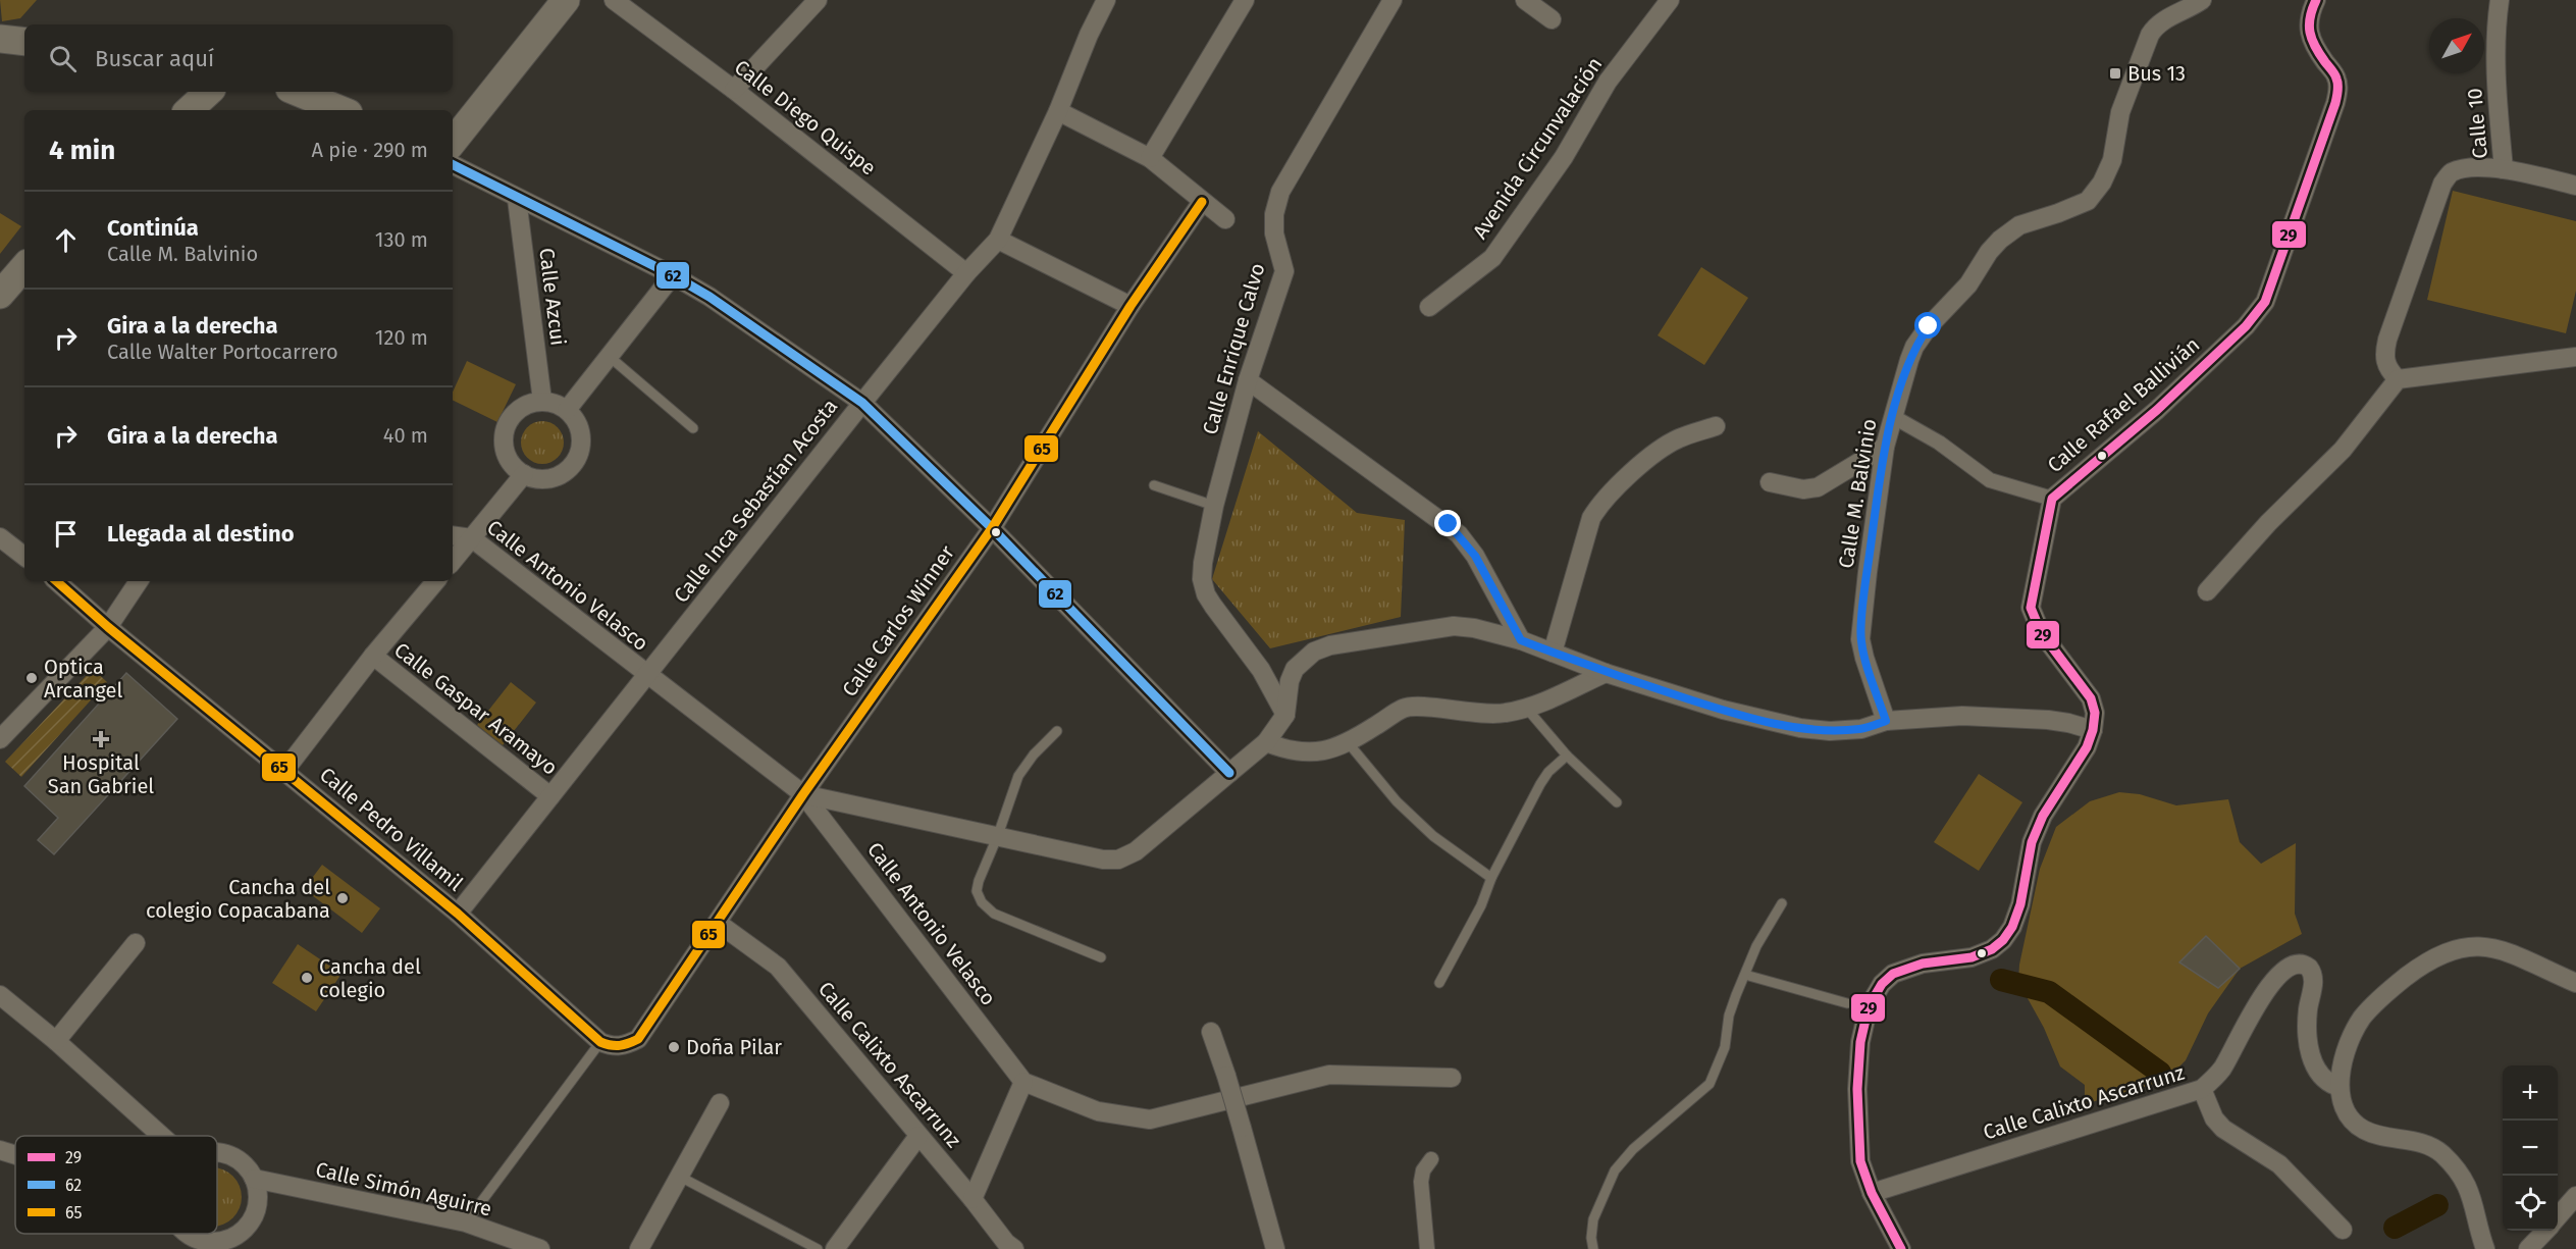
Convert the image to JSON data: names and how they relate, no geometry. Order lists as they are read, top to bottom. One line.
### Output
{"streets":{"street":["Calle Diego Quispe","Calle 10","Avenida Circunvalación","Calle Azcui","Calle Enrique Calvo","Calle Rafael Ballivián","Calle M. Balvinio","Calle Inca Sebastían Acosta","Calle Antonio Velasco","Calle Carlos Winner","Calle Gaspar Aramayo","Calle Pedro Villamil","Calle Calixto Ascarrunz","Calle Simón Aguirre"]},"crossings":[["Calle Diego Quispe","Calle Inca Sebastían Acosta"],["Calle Rafael Ballivián","Calle Calixto Ascarrunz"],["Calle Inca Sebastían Acosta","Calle Antonio Velasco"],["Calle Inca Sebastían Acosta","Calle Gaspar Aramayo"],["Calle Inca Sebastían Acosta","Calle Pedro Villamil"],["Calle Antonio Velasco","Calle Carlos Winner"],["Calle Carlos Winner","Calle Pedro Villamil"],["Calle Carlos Winner","Calle Calixto Ascarrunz"]],"places":{"transit":["Bus 13"],"other":["Optica Arcangel","Cancha del colegio Copacabana","Cancha del colegio","Doña Pilar"],"health":["Hospital San Gabriel"]},"lines":["transit line 29","transit line 62","transit line 65"],"legend":["29","62","65"],"north":"top right","page":{"search":"Buscar aquí","heading":["4 min","A pie · 290 m"],"list":[["Continúa","Calle M. Balvinio","130 m"],["Gira a la derecha","Calle Walter Portocarrero","120 m"],["Gira a la derecha","40 m"],"Llegada al destino"],"map_buttons":["+","−"]}}
